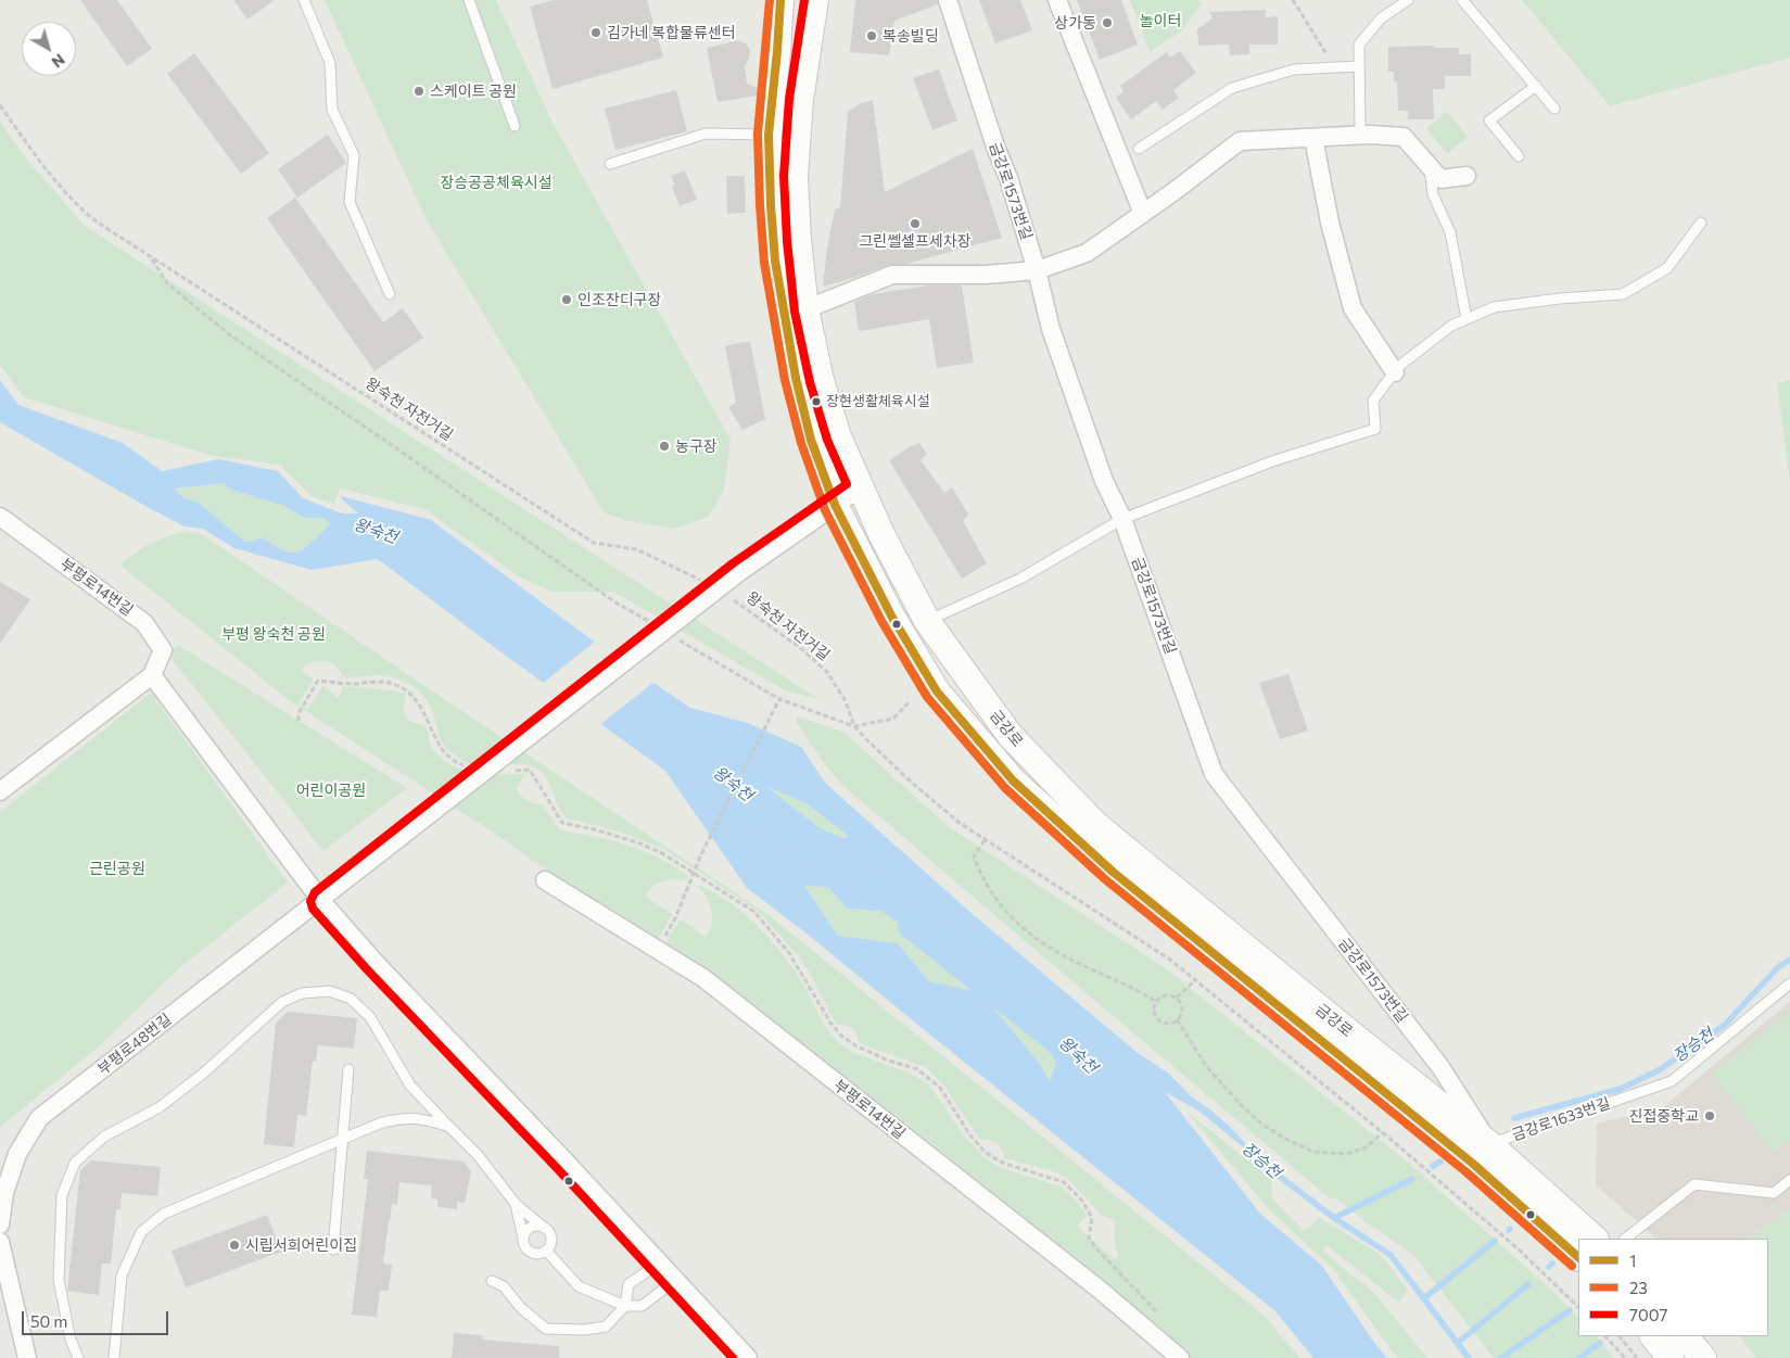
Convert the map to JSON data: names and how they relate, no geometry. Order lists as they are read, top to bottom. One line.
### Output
{"streets":{"main road":["금강로"],"street":["금강로1573번길","부평로14번길","부평로48번길"],"lane":["금강로1633번길"],"path":["왕숙천 자전거길"]},"crossings":[["금강로1573번길","금강로"],["금강로1573번길","금강로1633번길"],["금강로","부평로48번길"],["금강로","금강로1633번길"]],"water":["왕숙천","장승천"],"parks":["놀이터","장승공공체육시설","부평 왕숙천 공원","어린이공원","근린공원"],"places":["상가동","김가네 복합물류센터","복송빌딩","스케이트 공원","그린쎌셀프세차장","인조잔디구장","장현생활체육시설","농구장","진접중학교","시립서희어린이집"],"lines":["transit line 1","transit line 23","transit line 7007"],"legend":["1","23","7007"],"scale_bar":"50 m","north":"bottom right"}
